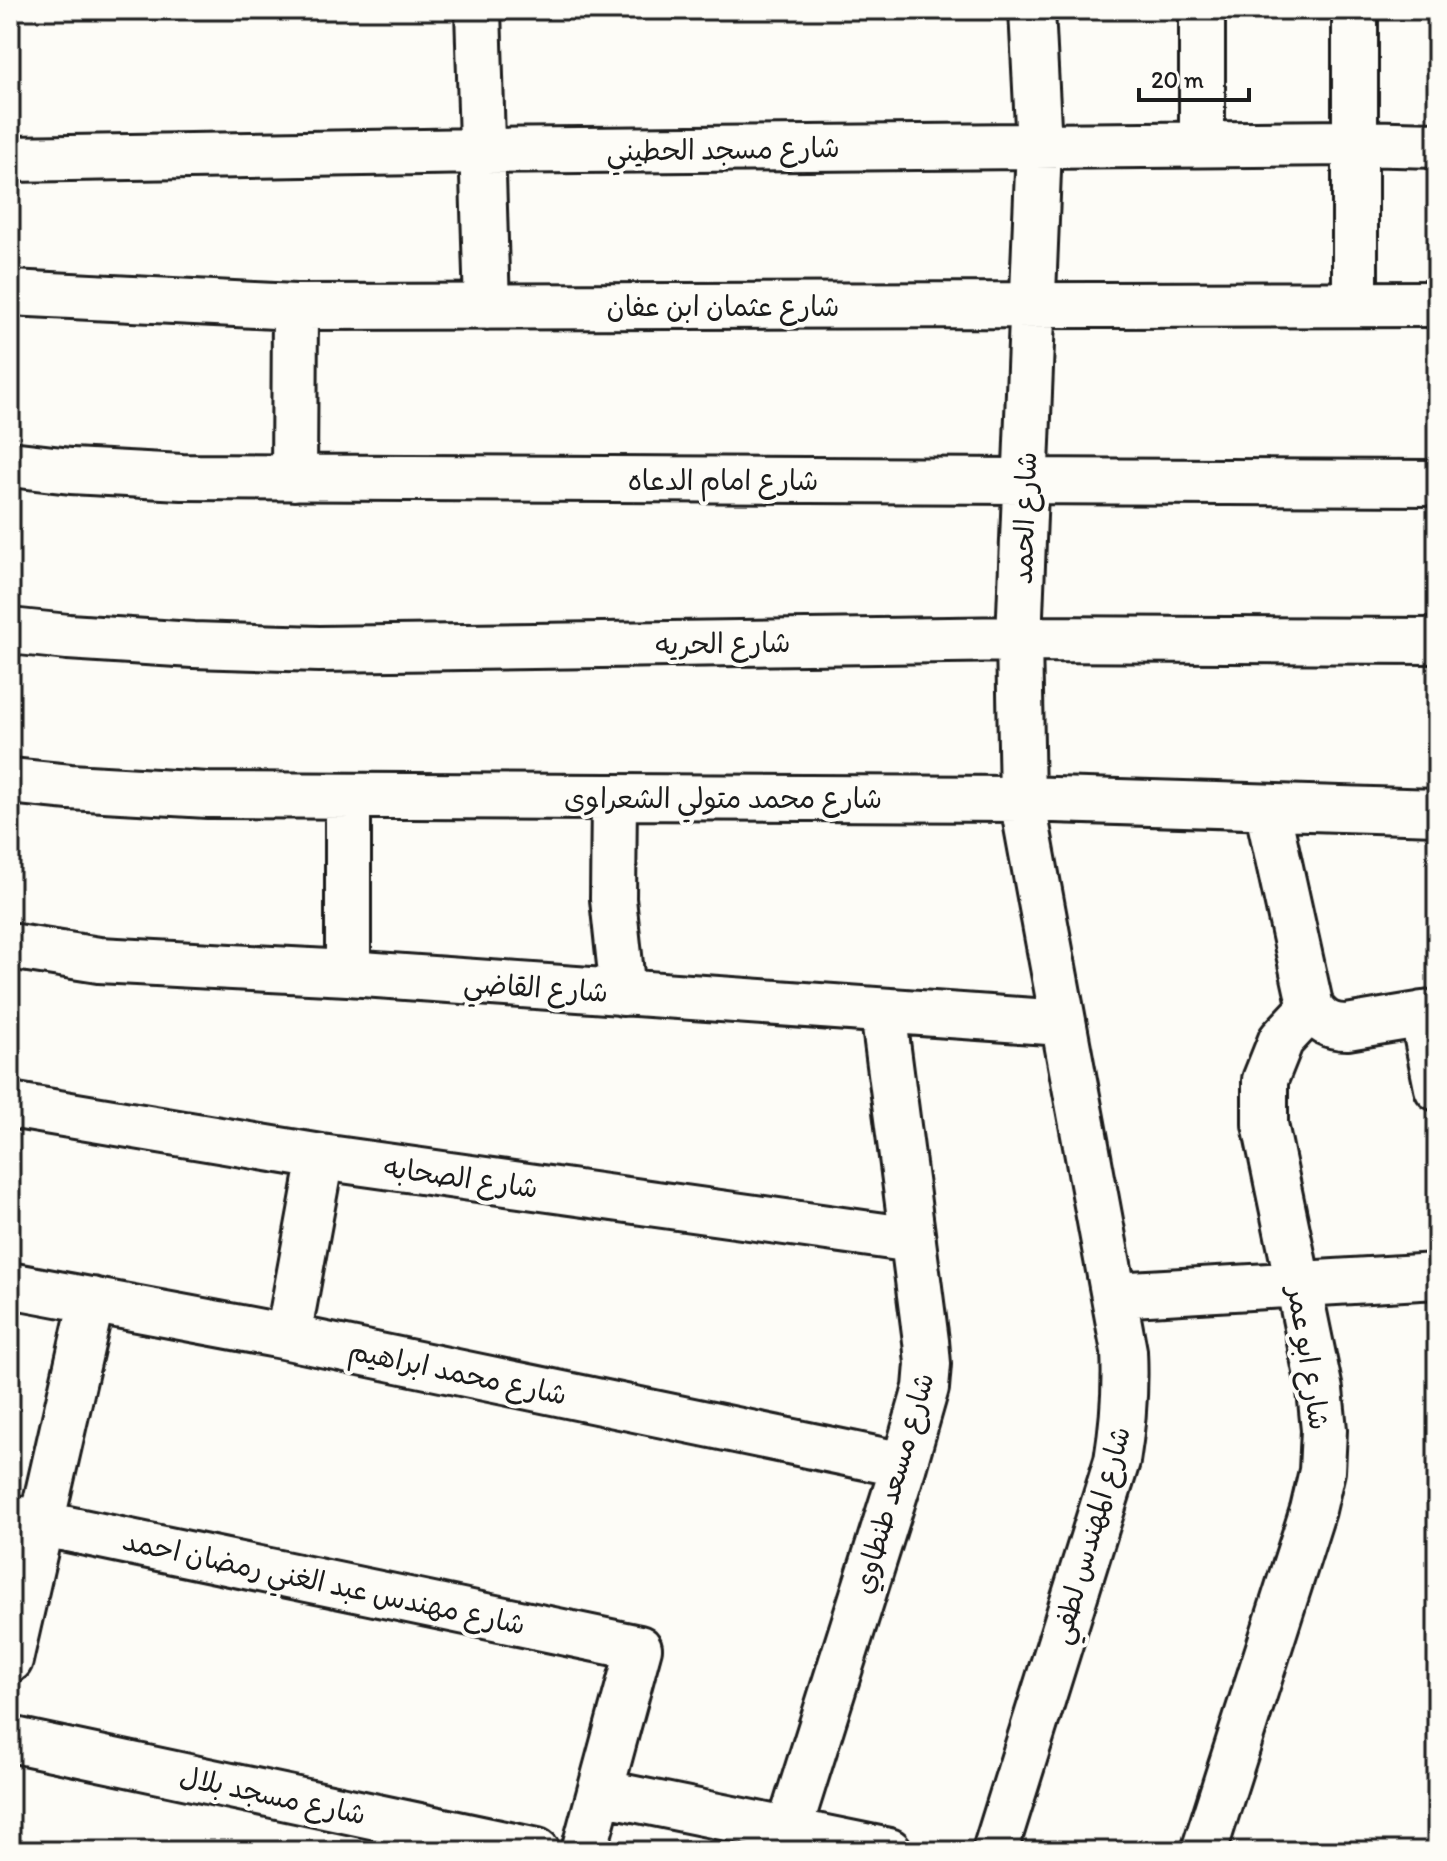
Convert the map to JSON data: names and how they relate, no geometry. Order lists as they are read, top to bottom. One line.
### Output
{"streets":{"street":["شارع مسجد الحطيني","شارع عثمان ابن عفان","شارع امام الدعاه","شارع الحمد","شارع الحريه","شارع محمد متولي الشعراوى","شارع القاضي","شارع الصحابه","شارع ابو عمر","شارع محمد ابراهيم","شارع مسعد طنطاوي","شارع المهندس لطفي","شارع مهندس عبد الغني رمضان احمد","شارع مسجد بلال"]},"crossings":[["شارع مسجد الحطيني","شارع الحمد"],["شارع عثمان ابن عفان","شارع الحمد"],["شارع امام الدعاه","شارع الحمد"],["شارع الحمد","شارع الحريه"],["شارع الحمد","شارع محمد متولي الشعراوى"],["شارع الحمد","شارع القاضي"],["شارع الحمد","شارع المهندس لطفي"],["شارع القاضي","شارع مسعد طنطاوي"],["شارع القاضي","شارع المهندس لطفي"],["شارع الصحابه","شارع مسعد طنطاوي"],["شارع محمد ابراهيم","شارع مسعد طنطاوي"]],"scale_bar":"20 m"}
